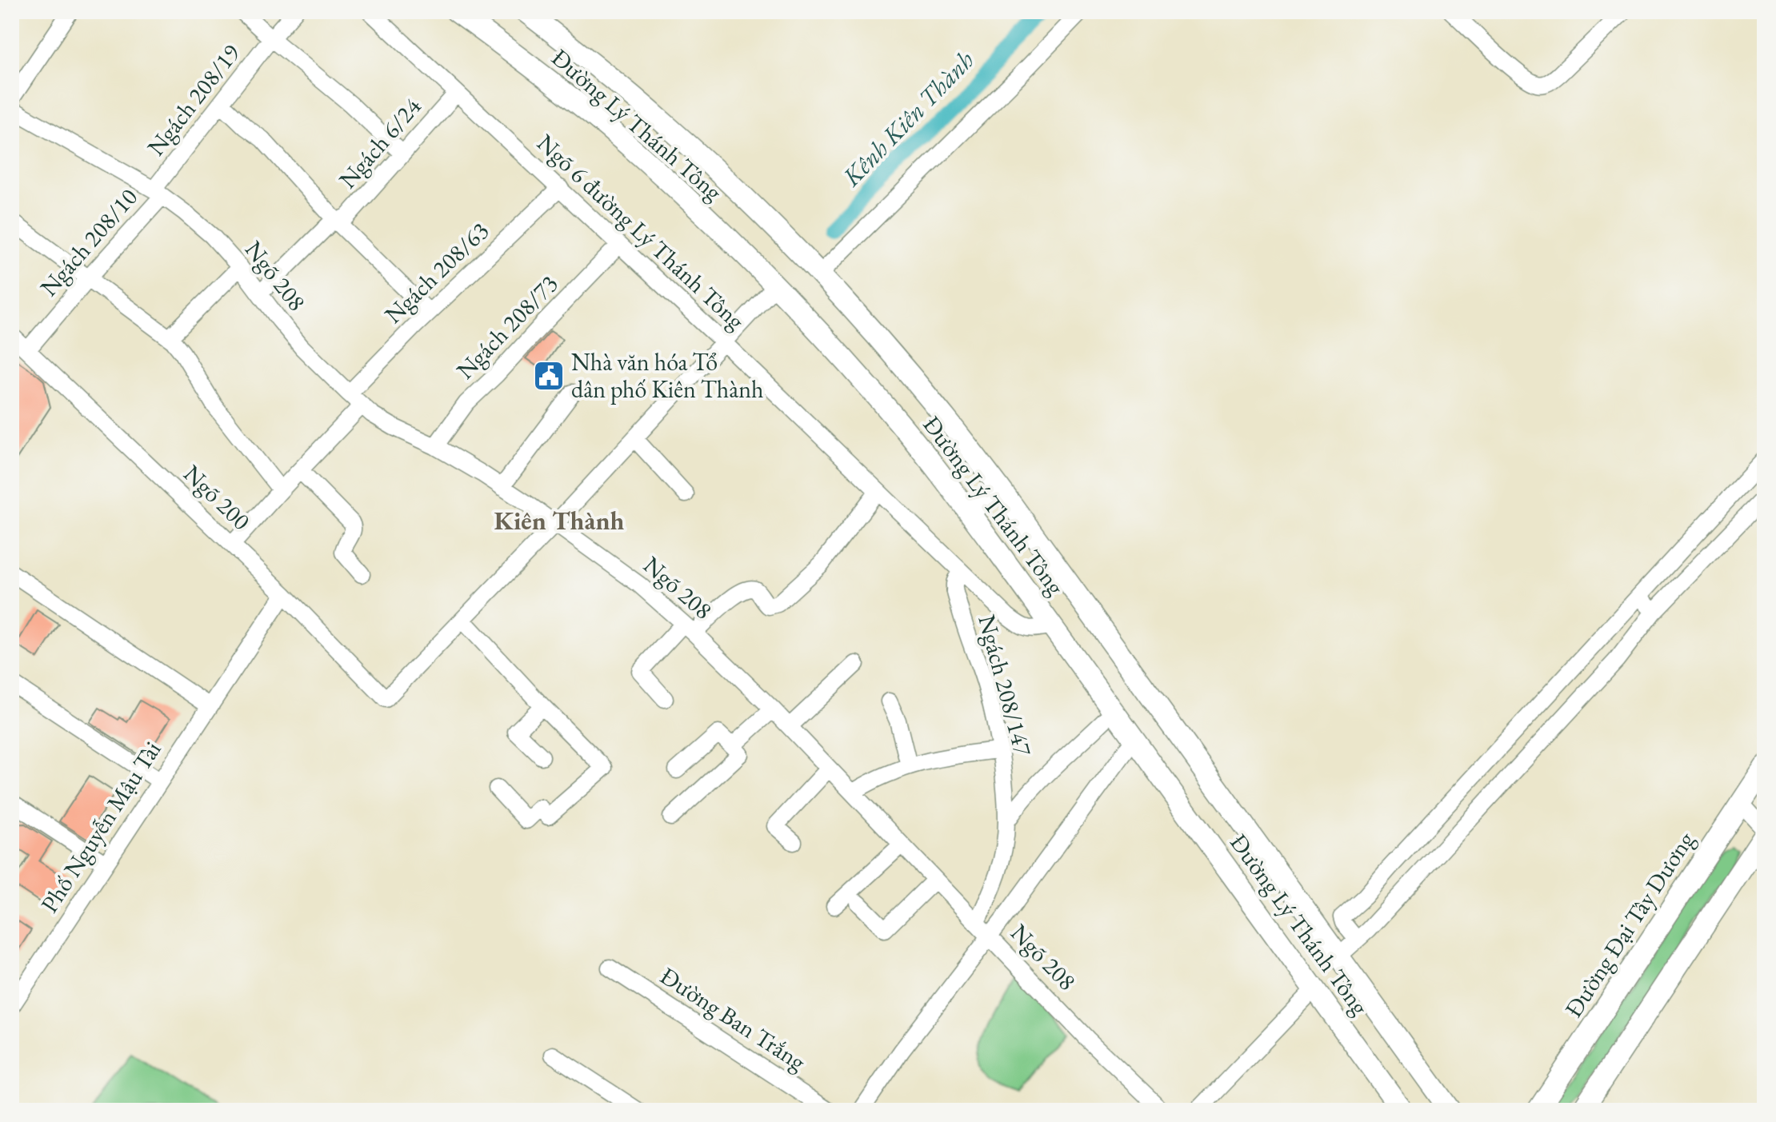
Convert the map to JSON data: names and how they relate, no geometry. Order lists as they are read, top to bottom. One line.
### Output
{"streets":{"main road":["Đường Lý Thánh Tông","Đường Đại Tây Dương"],"street":["Ngách 208/19","Ngách 6/24","Ngõ 6 đường Lý Thánh Tông","Ngách 208/10","Ngách 208/63","Ngõ 208","Ngách 208/73","Ngõ 200","Ngách 208/147","Phố Nguyễn Mậu Tài","Đường Ban Trắng"]},"crossings":[["Ngách 208/19","Ngách 208/10"],["Ngách 208/19","Ngõ 208"],["Đường Lý Thánh Tông","Ngõ 6 đường Lý Thánh Tông"],["Ngách 6/24","Ngõ 6 đường Lý Thánh Tông"],["Ngách 6/24","Ngõ 208"],["Ngõ 6 đường Lý Thánh Tông","Ngách 208/63"],["Ngõ 6 đường Lý Thánh Tông","Ngách 208/73"],["Ngõ 6 đường Lý Thánh Tông","Ngách 208/147"],["Ngách 208/10","Ngõ 208"],["Ngách 208/10","Ngõ 200"],["Ngách 208/63","Ngõ 208"],["Ngõ 208","Ngách 208/73"],["Ngõ 208","Ngách 208/147"],["Ngõ 200","Phố Nguyễn Mậu Tài"]],"districts":["Kiên Thành"],"water":["Kênh Kiên Thành"],"places":{"public building":["Nhà văn hóa Tổ dân phố Kiên Thành"]}}
